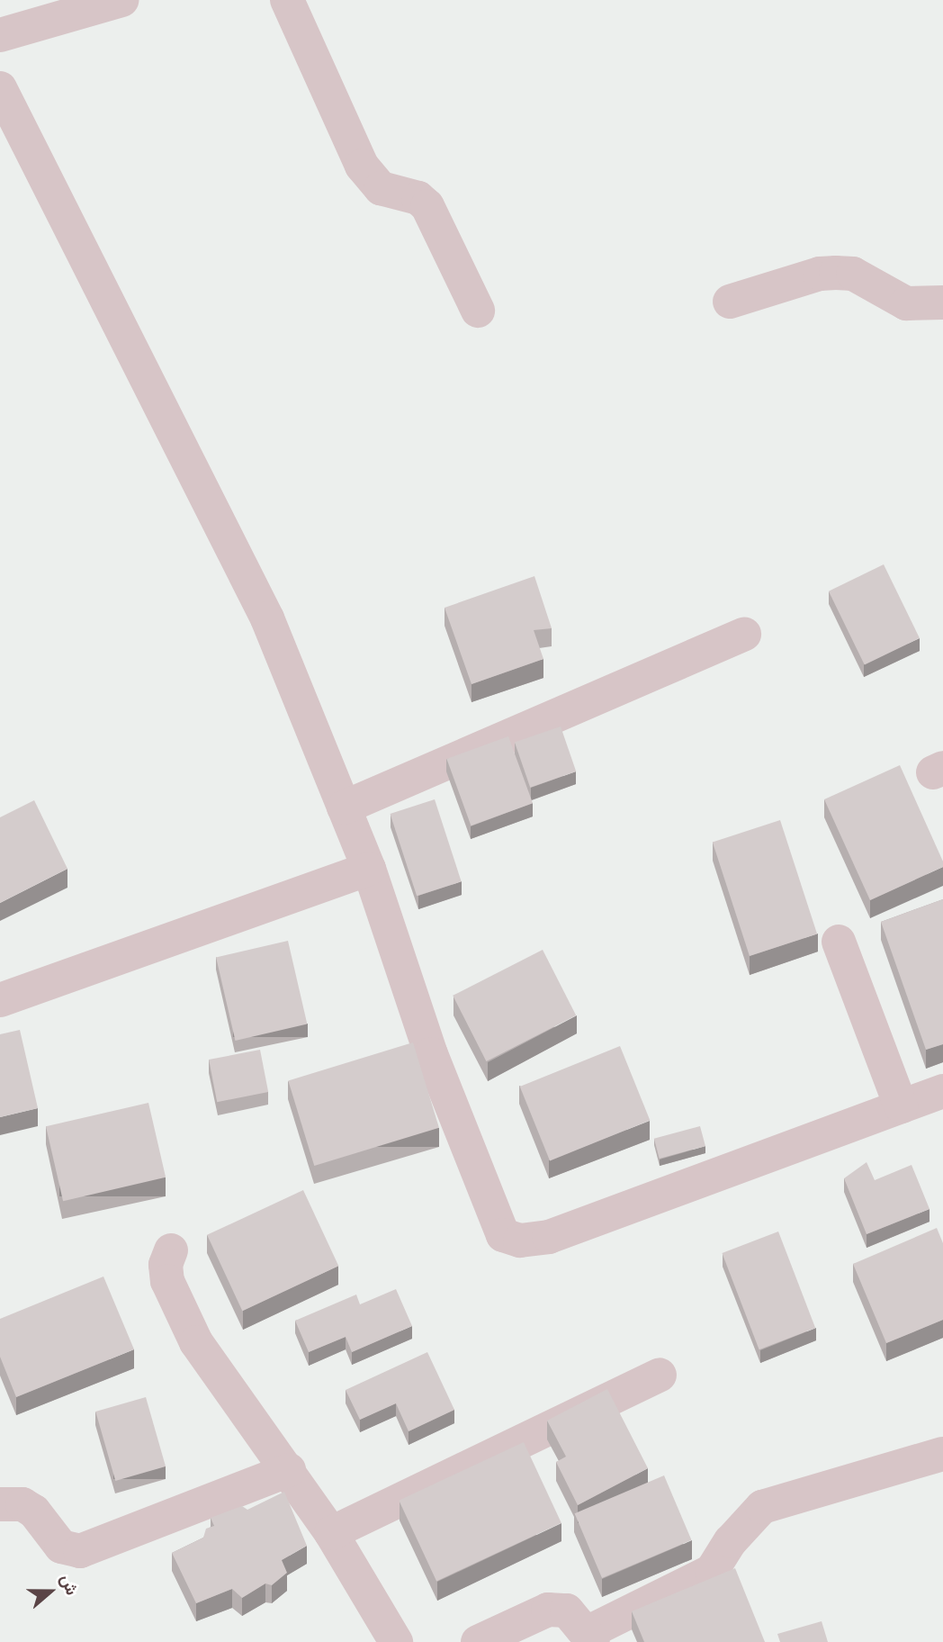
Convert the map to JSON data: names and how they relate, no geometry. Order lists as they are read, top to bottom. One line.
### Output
{"north":"right"}
